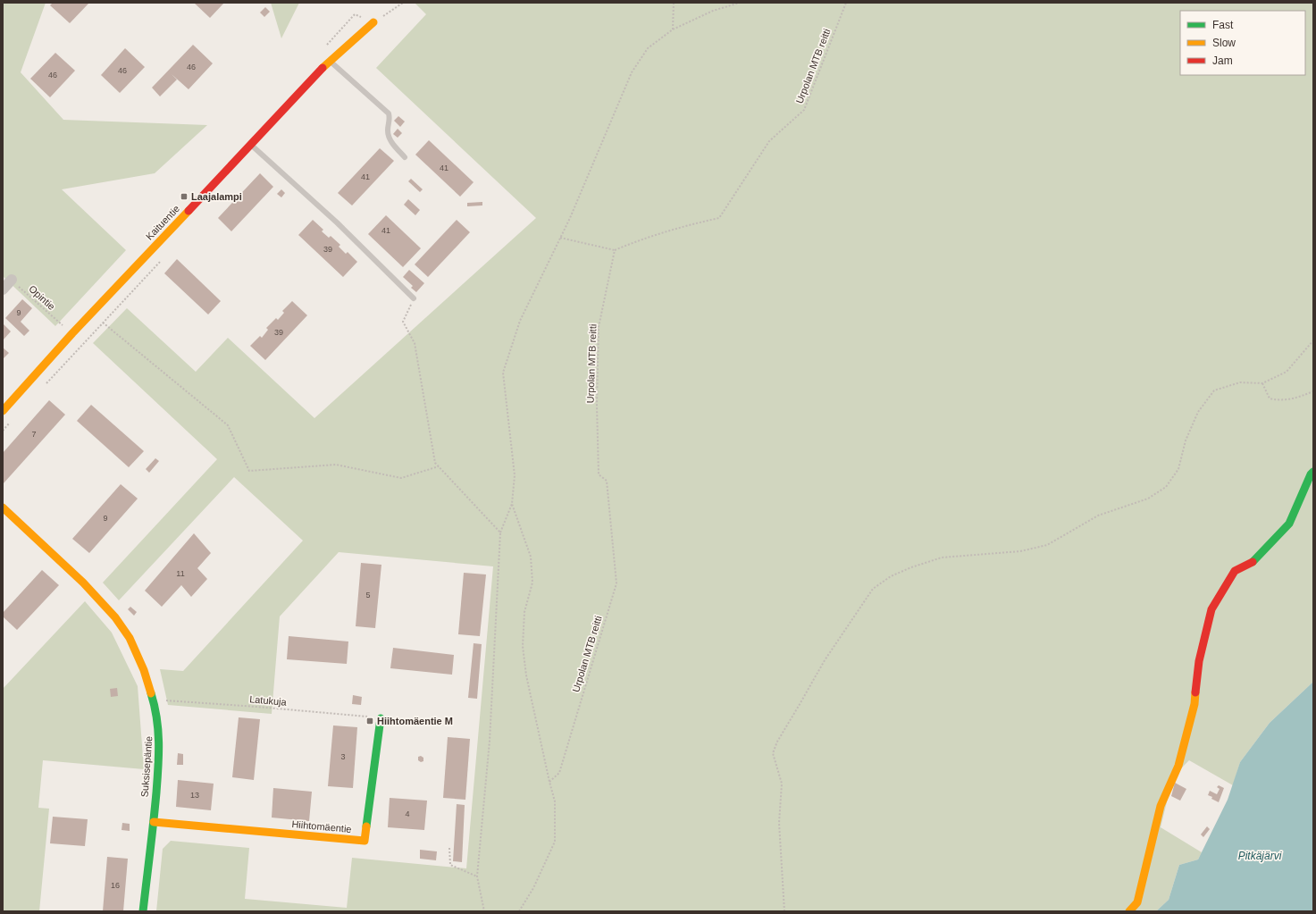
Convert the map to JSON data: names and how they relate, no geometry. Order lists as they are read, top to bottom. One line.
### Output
{"streets":{"street":["Kaituentie","Suksisepäntie","Hiihtomäentie"],"path":["Urpolan MTB reitti","Opintie","Latukuja"]},"crossings":[["Kaituentie","Opintie"],["Latukuja","Suksisepäntie"],["Latukuja","Hiihtomäentie"],["Suksisepäntie","Hiihtomäentie"]],"water":["Pitkäjärvi"],"places":{"transit":["Laajalampi","Hiihtomäentie M"]},"house_numbers":["46","46","46","41","41","41","39","9","39","7","9","11","5","3","13","4","16"],"legend":["Fast","Slow","Jam"]}
